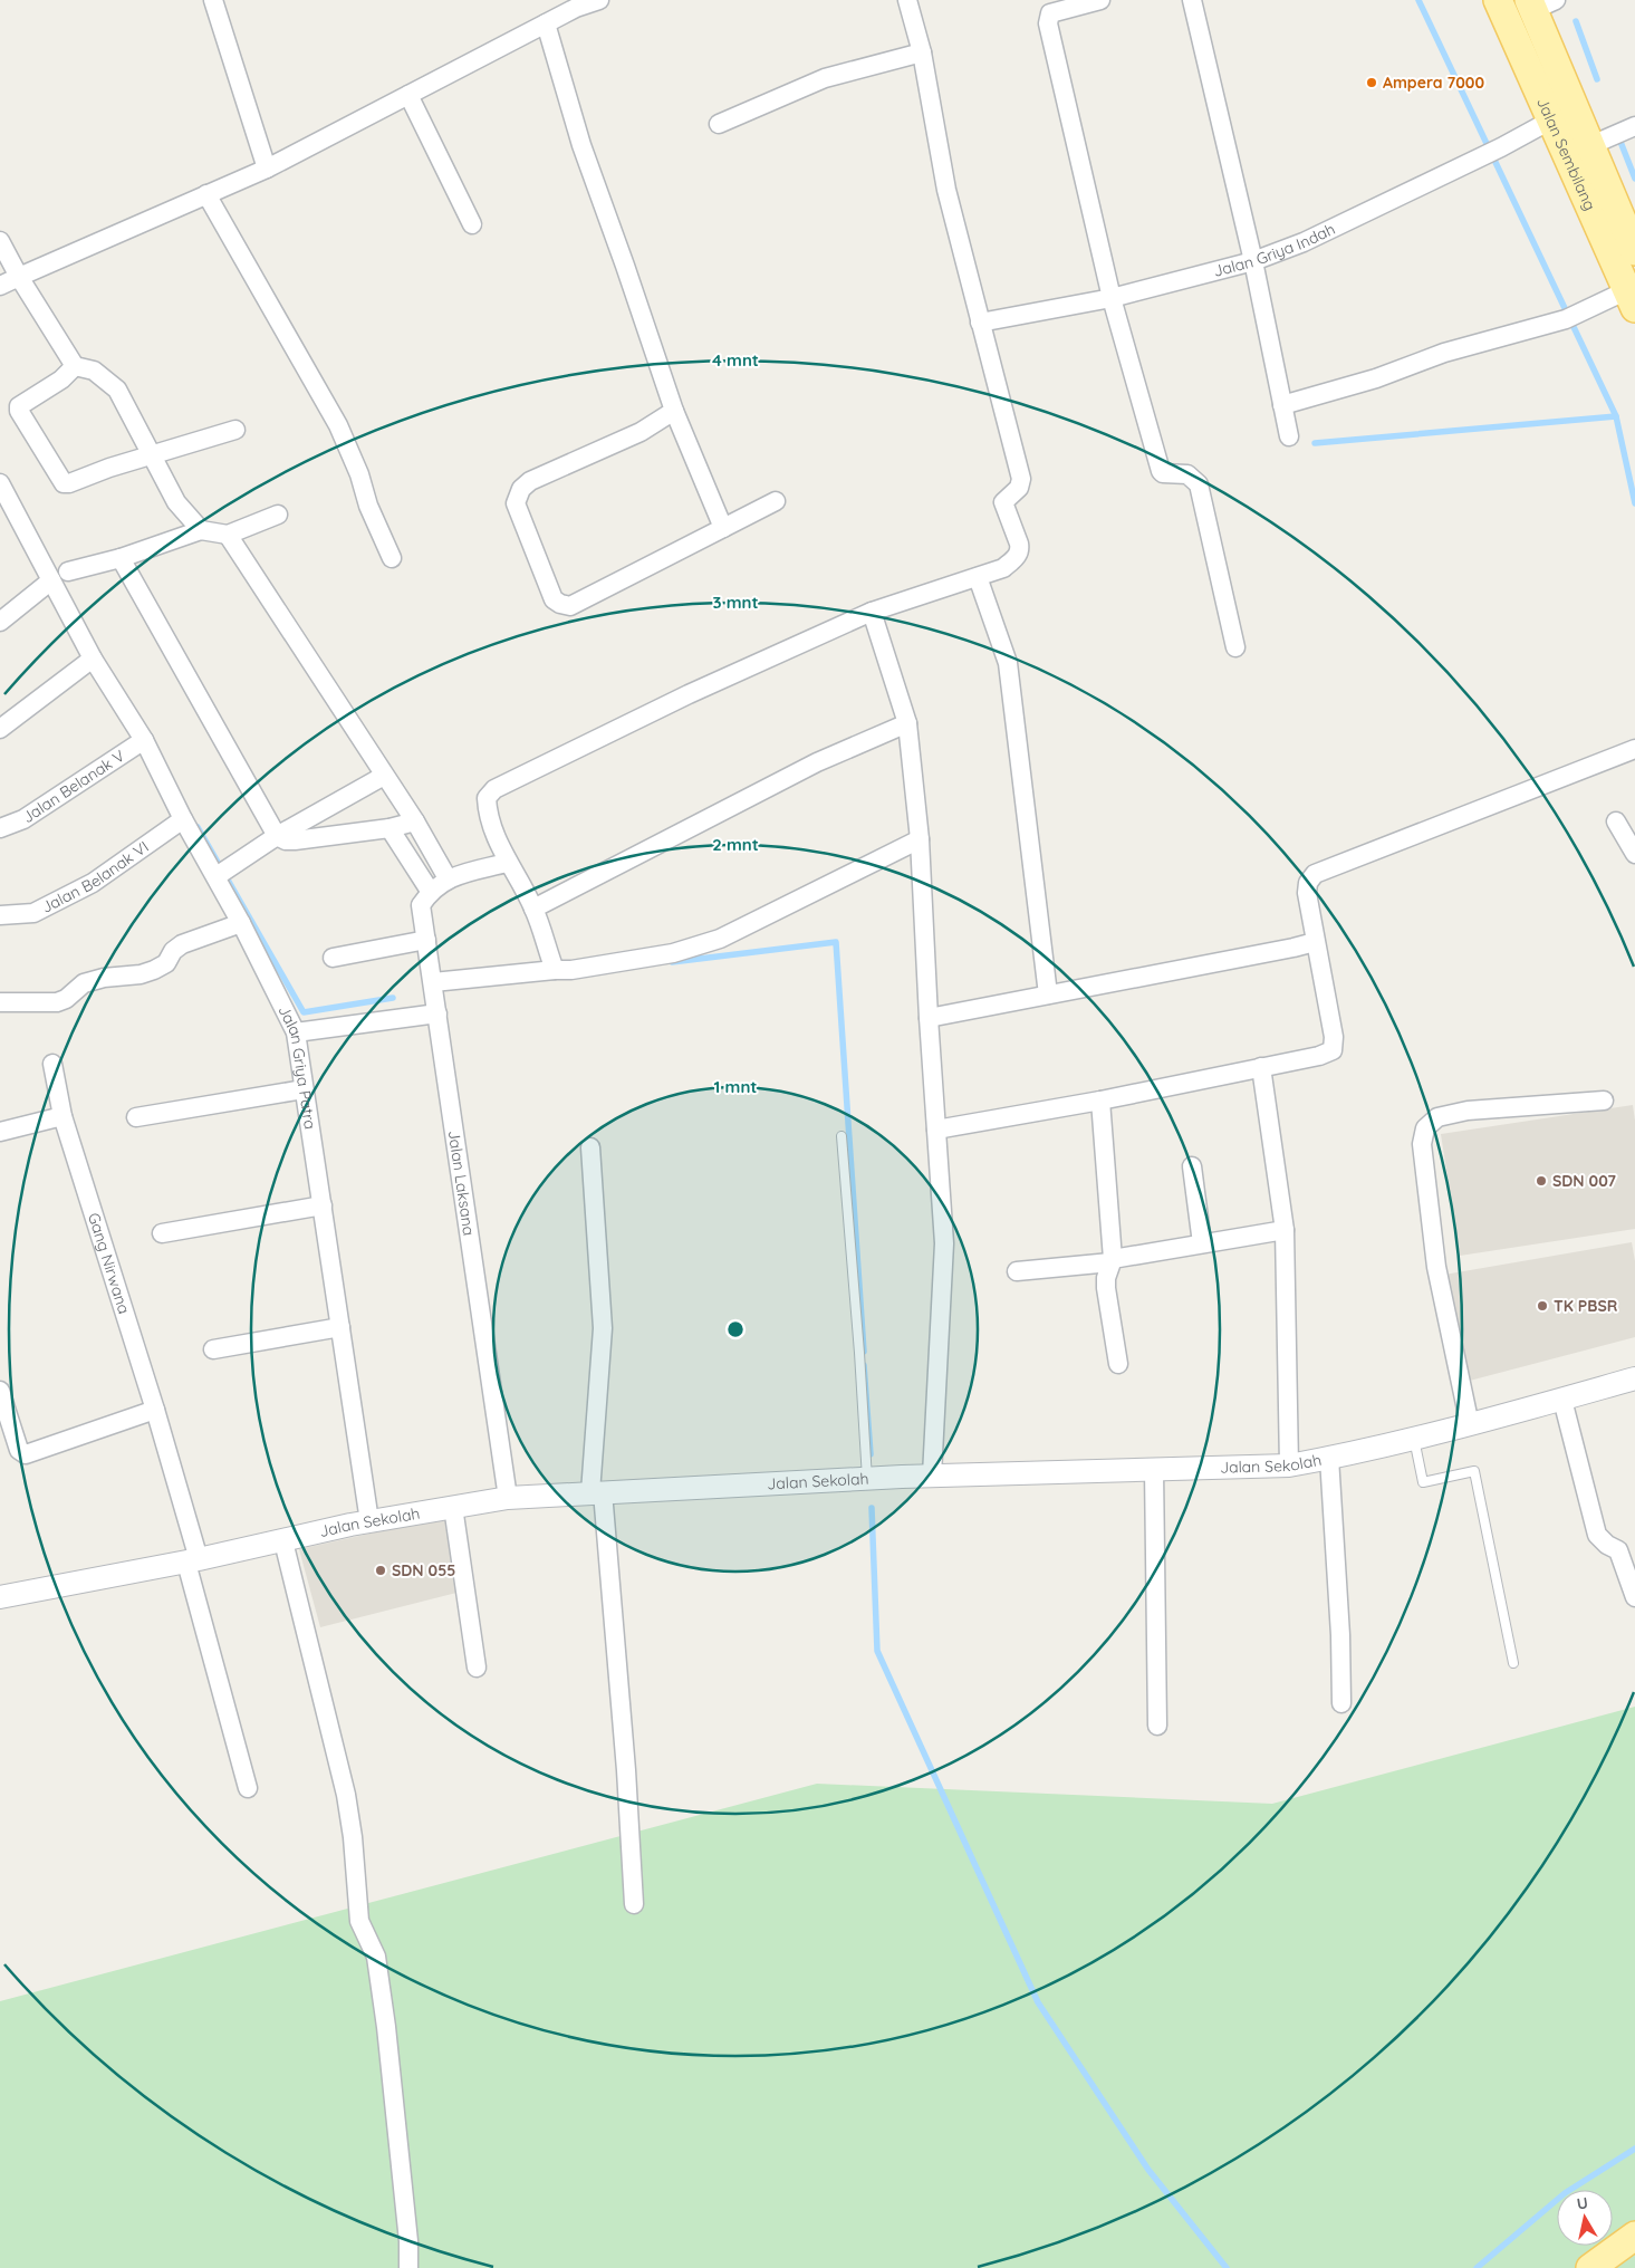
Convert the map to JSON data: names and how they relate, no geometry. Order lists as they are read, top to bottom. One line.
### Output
{"streets":{"main road":["Jalan Sembilang"],"street":["Jalan Griya Indah","Jalan Belanak V","Jalan Belanak VI","Jalan Griya Patra","Jalan Laksana","Gang Nirwana","Jalan Sekolah"]},"crossings":[["Jalan Sembilang","Jalan Griya Indah"],["Jalan Belanak V","Jalan Griya Patra"],["Jalan Belanak VI","Jalan Griya Patra"],["Jalan Griya Patra","Jalan Sekolah"],["Jalan Laksana","Jalan Sekolah"],["Gang Nirwana","Jalan Sekolah"]],"places":["Ampera 7000","SDN 007","TK PBSR","SDN 055"],"north":"top","rings":["4 mnt","3 mnt","2 mnt","1 mnt"]}
